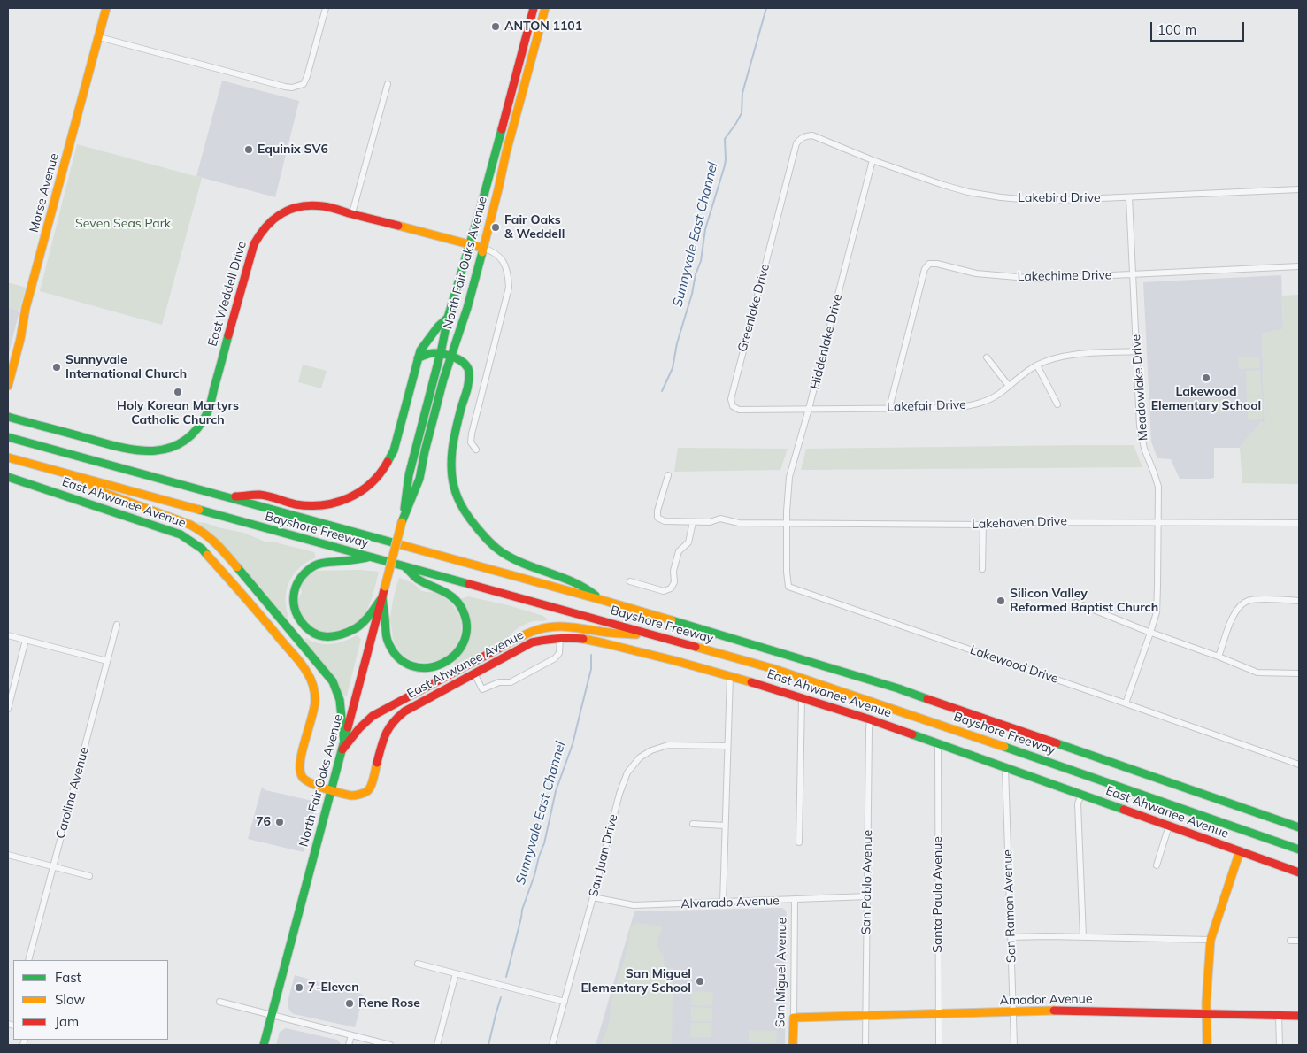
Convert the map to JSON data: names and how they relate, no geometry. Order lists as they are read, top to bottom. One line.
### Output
{"streets":{"main road":["Morse Avenue","North Fair Oaks Avenue","East Weddell Drive","East Ahwanee Avenue","Bayshore Freeway","San Miguel Avenue","Amador Avenue"],"street":["Lakebird Drive","Lakechime Drive","Greenlake Drive","Hiddenlake Drive","Meadowlake Drive","Lakefair Drive","Lakehaven Drive","Lakewood Drive","Carolina Avenue","San Juan Drive","San Pablo Avenue","Santa Paula Avenue","Alvarado Avenue","San Ramon Avenue"]},"crossings":[["Lakebird Drive","Greenlake Drive"],["Lakebird Drive","Hiddenlake Drive"],["Lakebird Drive","Meadowlake Drive"],["North Fair Oaks Avenue","East Weddell Drive"],["North Fair Oaks Avenue","East Ahwanee Avenue"],["Lakechime Drive","Meadowlake Drive"],["Lakechime Drive","Lakefair Drive"],["Greenlake Drive","Hiddenlake Drive"],["Greenlake Drive","Lakefair Drive"],["Hiddenlake Drive","Lakefair Drive"],["Hiddenlake Drive","Lakehaven Drive"],["Hiddenlake Drive","Lakewood Drive"],["Meadowlake Drive","Lakefair Drive"],["Meadowlake Drive","Lakehaven Drive"],["Meadowlake Drive","Lakewood Drive"],["East Ahwanee Avenue","San Pablo Avenue"],["East Ahwanee Avenue","Santa Paula Avenue"],["East Ahwanee Avenue","San Ramon Avenue"],["Lakehaven Drive","Lakewood Drive"],["San Juan Drive","Alvarado Avenue"],["San Pablo Avenue","Alvarado Avenue"],["San Pablo Avenue","Amador Avenue"],["Santa Paula Avenue","Amador Avenue"],["Alvarado Avenue","San Miguel Avenue"],["San Ramon Avenue","Amador Avenue"],["San Miguel Avenue","Amador Avenue"]],"water":["Sunnyvale East Channel"],"parks":["Seven Seas Park"],"places":["ANTON 1101","Equinix SV6","Fair Oaks & Weddell","Sunnyvale International Church","Lakewood Elementary School","Holy Korean Martyrs Catholic Church","Silicon Valley Reformed Baptist Church","76","San Miguel Elementary School","7-Eleven","Rene Rose"],"legend":["Fast","Slow","Jam"],"scale_bar":"100 m"}
